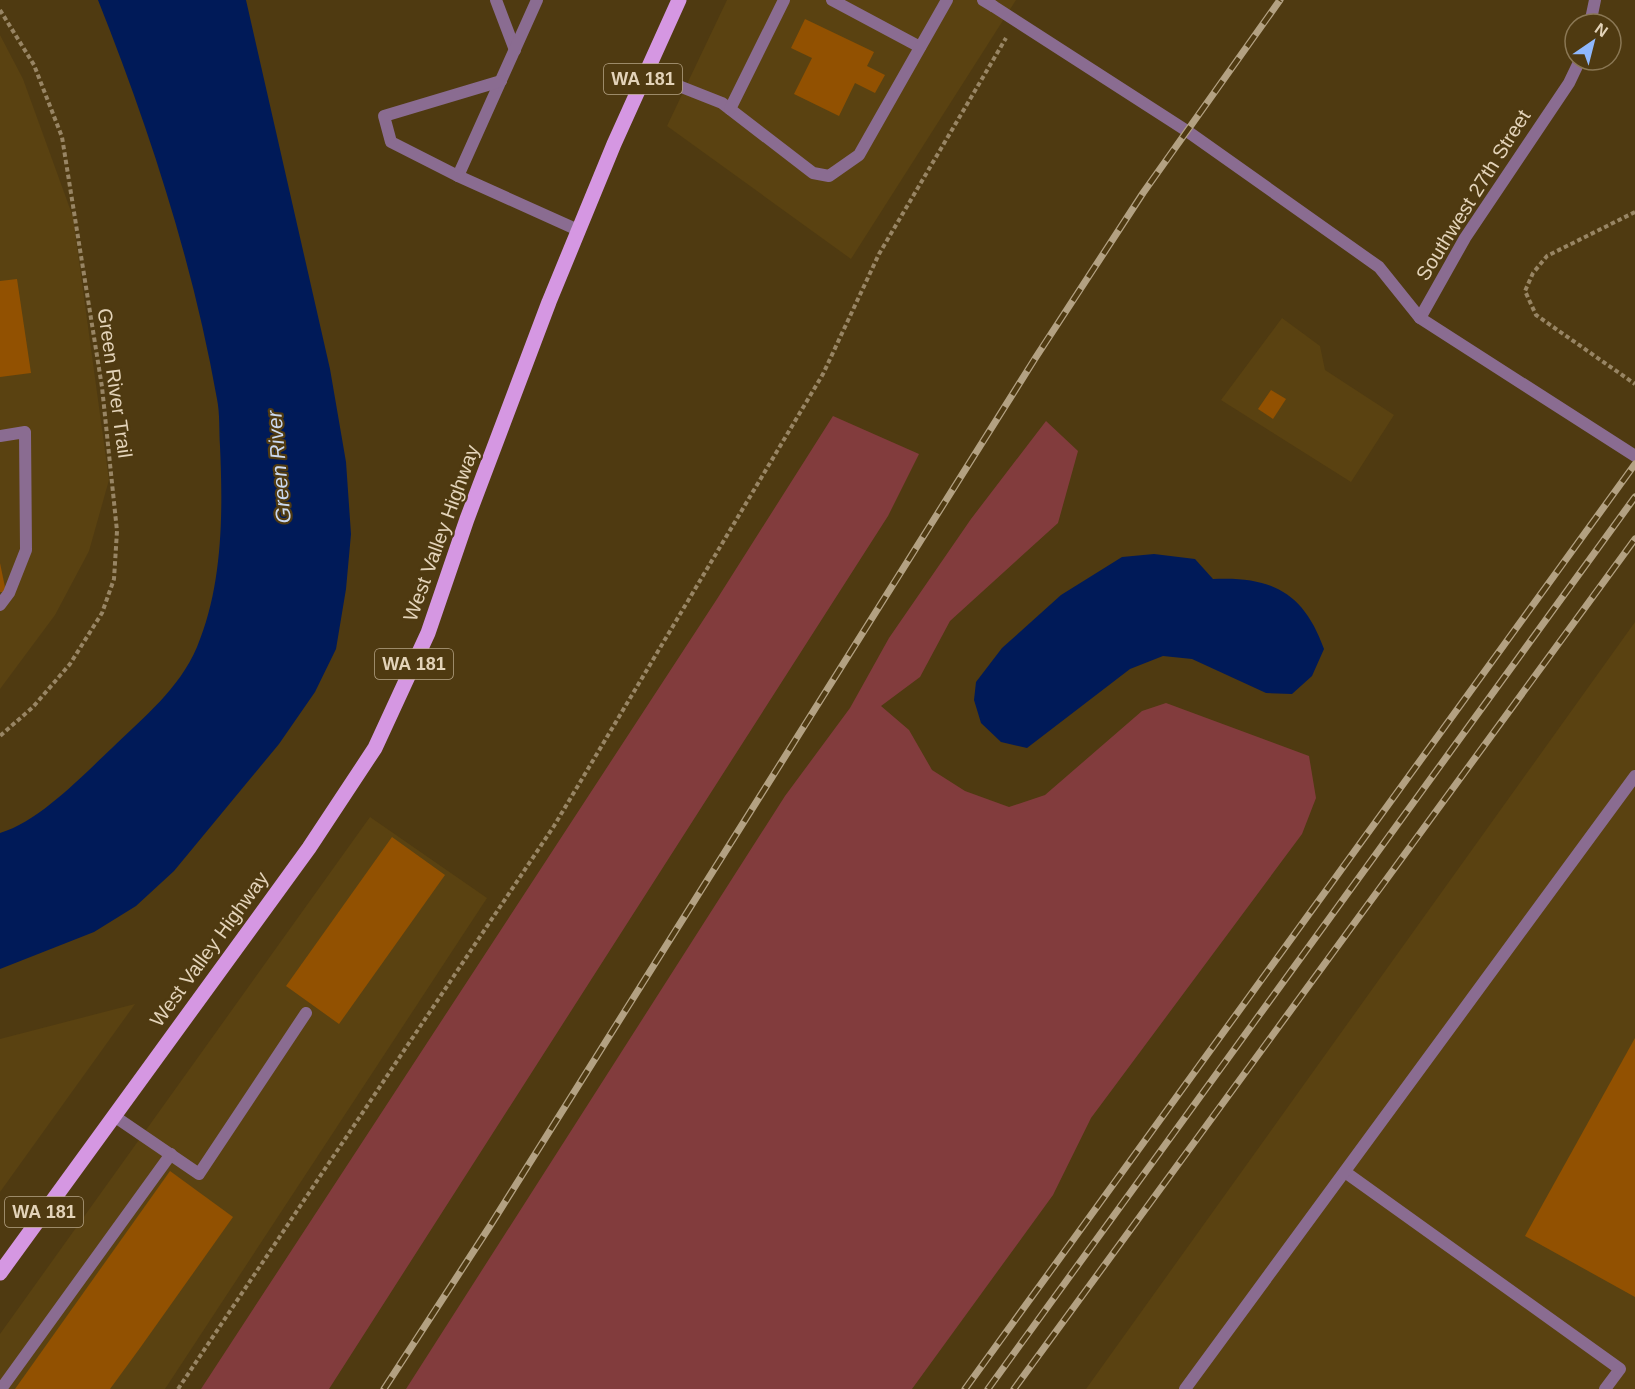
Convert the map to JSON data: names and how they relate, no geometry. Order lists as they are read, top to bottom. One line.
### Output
{"streets":{"main road":["WA 181","West Valley Highway"],"street":["Southwest 27th Street"],"path":["Green River Trail"]},"water":["Green River"],"north":"top right"}
